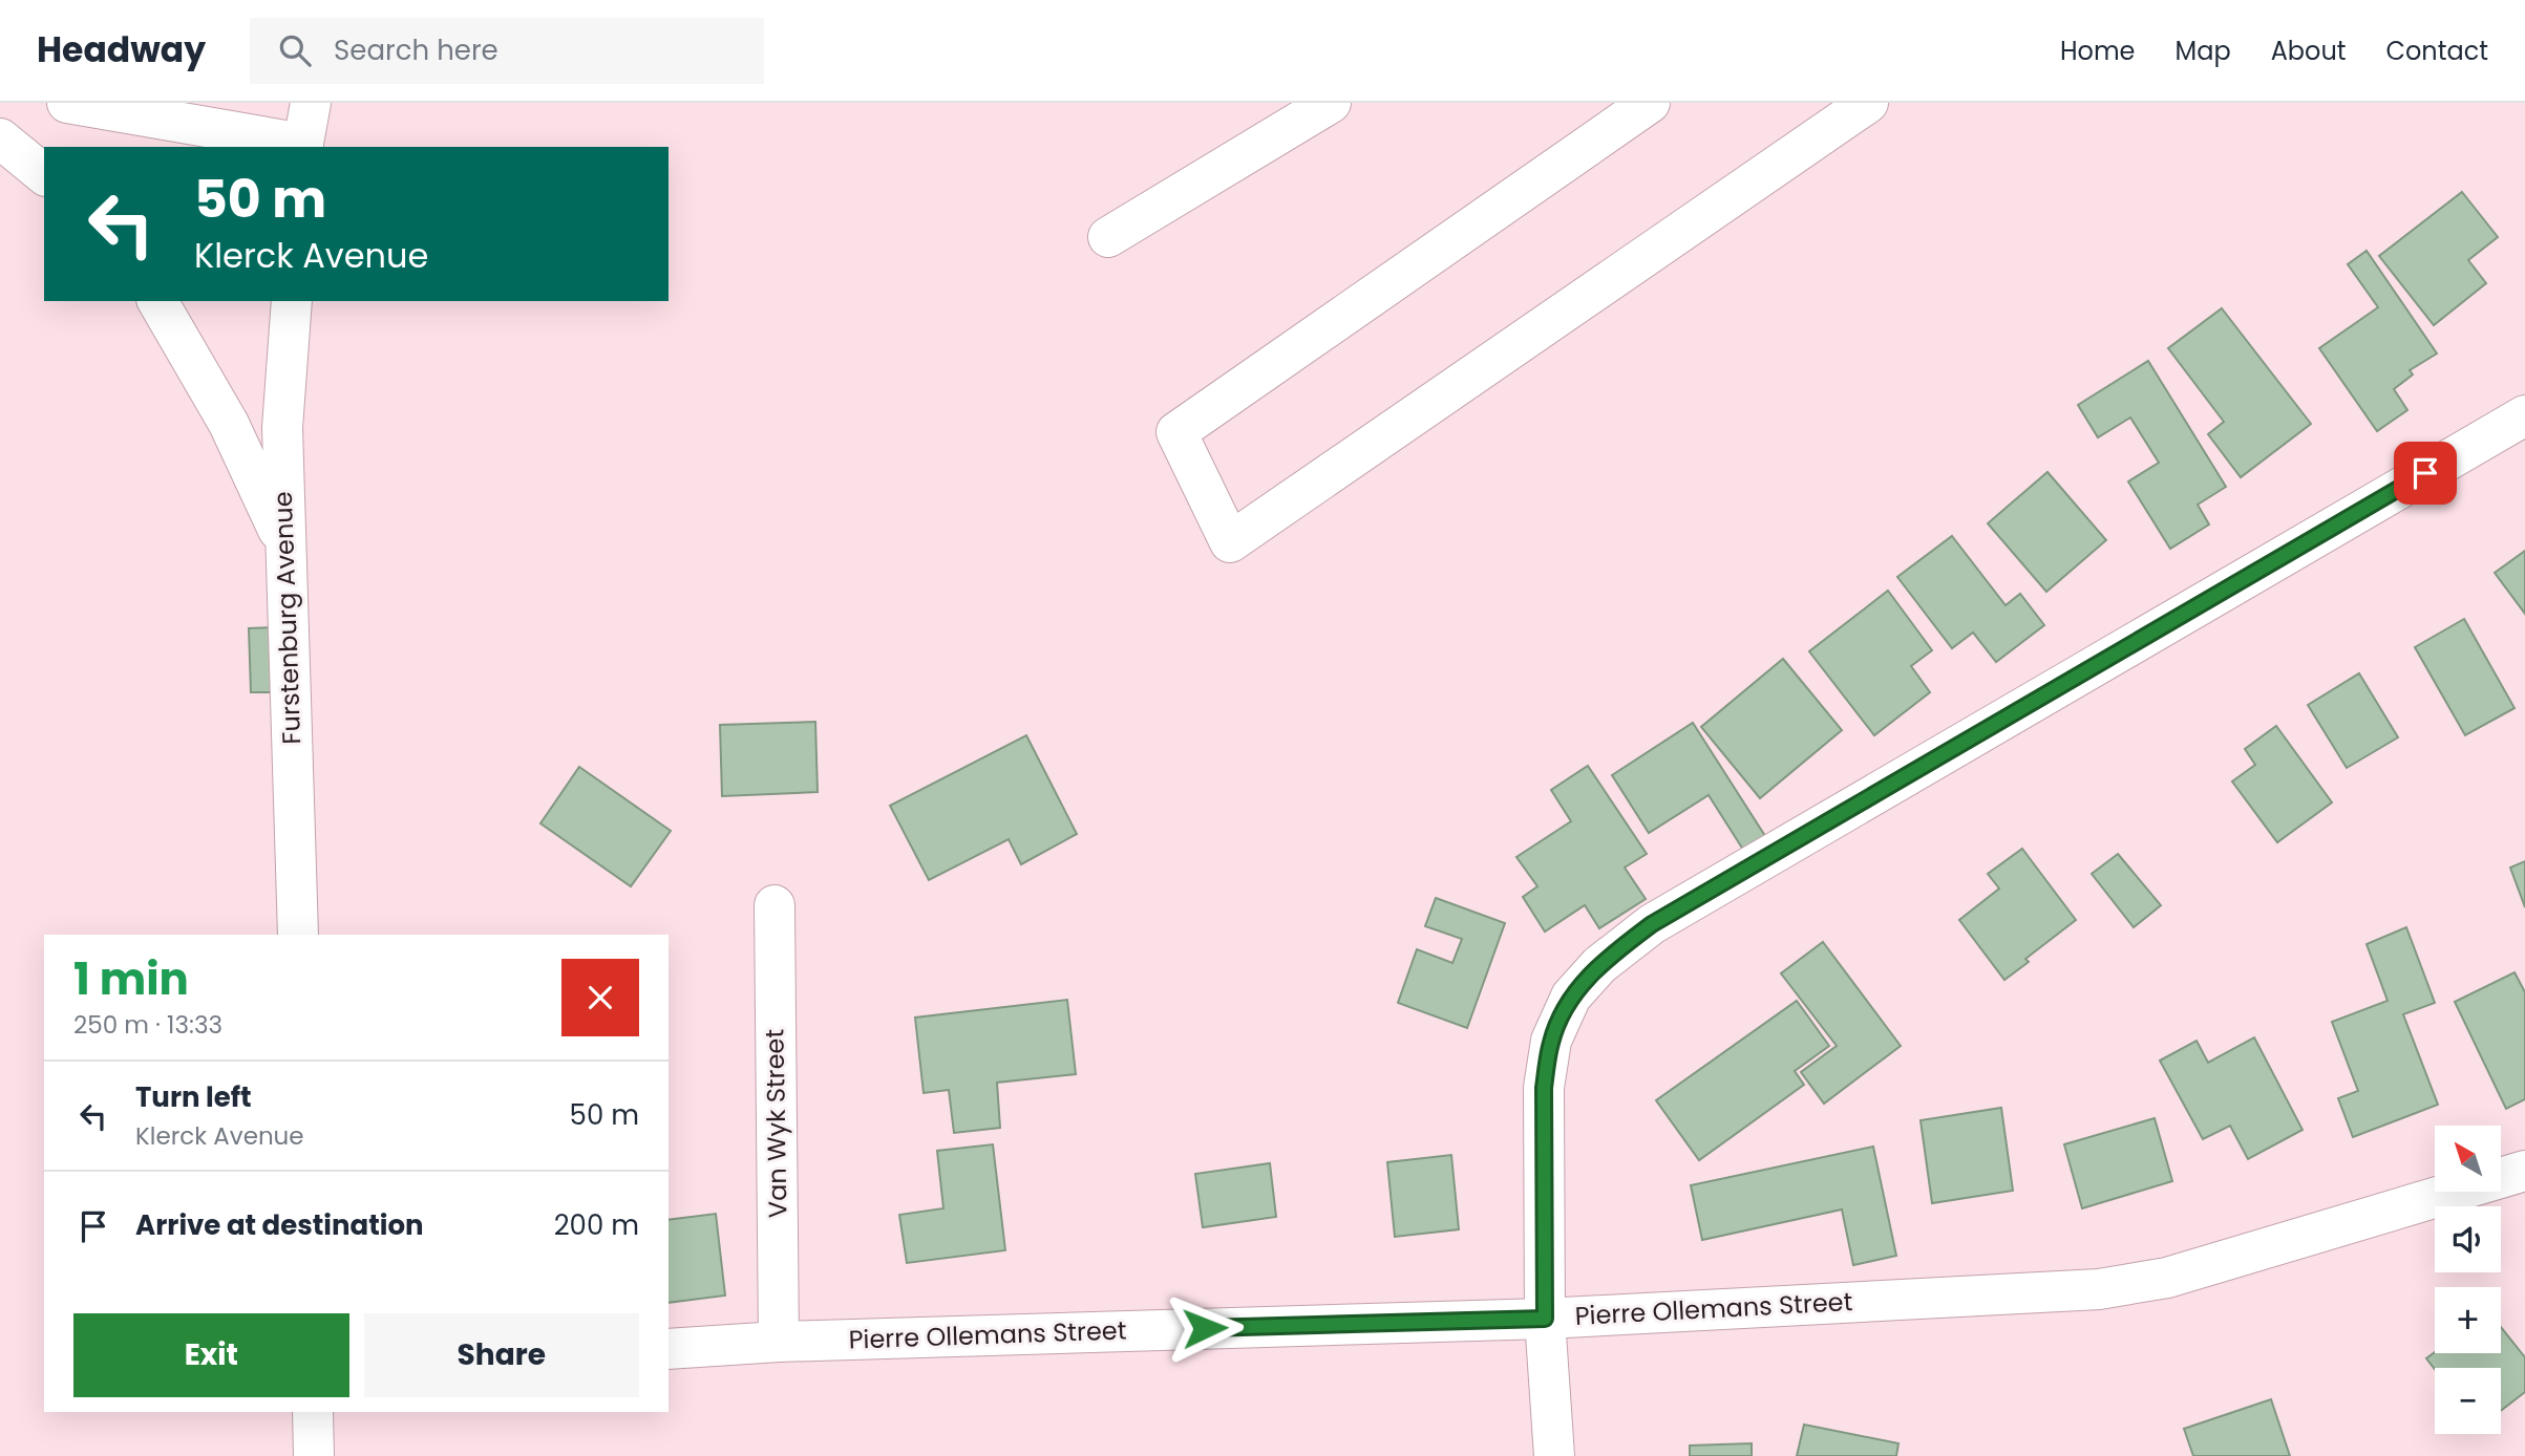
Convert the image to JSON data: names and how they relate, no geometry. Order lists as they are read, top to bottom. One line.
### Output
{"streets":{"street":["Furstenburg Avenue","Van Wyk Street","Pierre Ollemans Street"]},"crossings":[["Van Wyk Street","Pierre Ollemans Street"]],"north":"top left","page":{"header":"Headway","search":"Search here","nav":["Home","Map","About","Contact"],"turn":["50 m","Klerck Avenue"],"heading":["1 min","250 m · 13:33"],"list":[{"name":"Turn left","note":"Klerck Avenue","value":"50 m"},{"name":"Arrive at destination","value":"200 m"}],"map_buttons":["+","−"],"buttons":["Exit","Share"]}}
